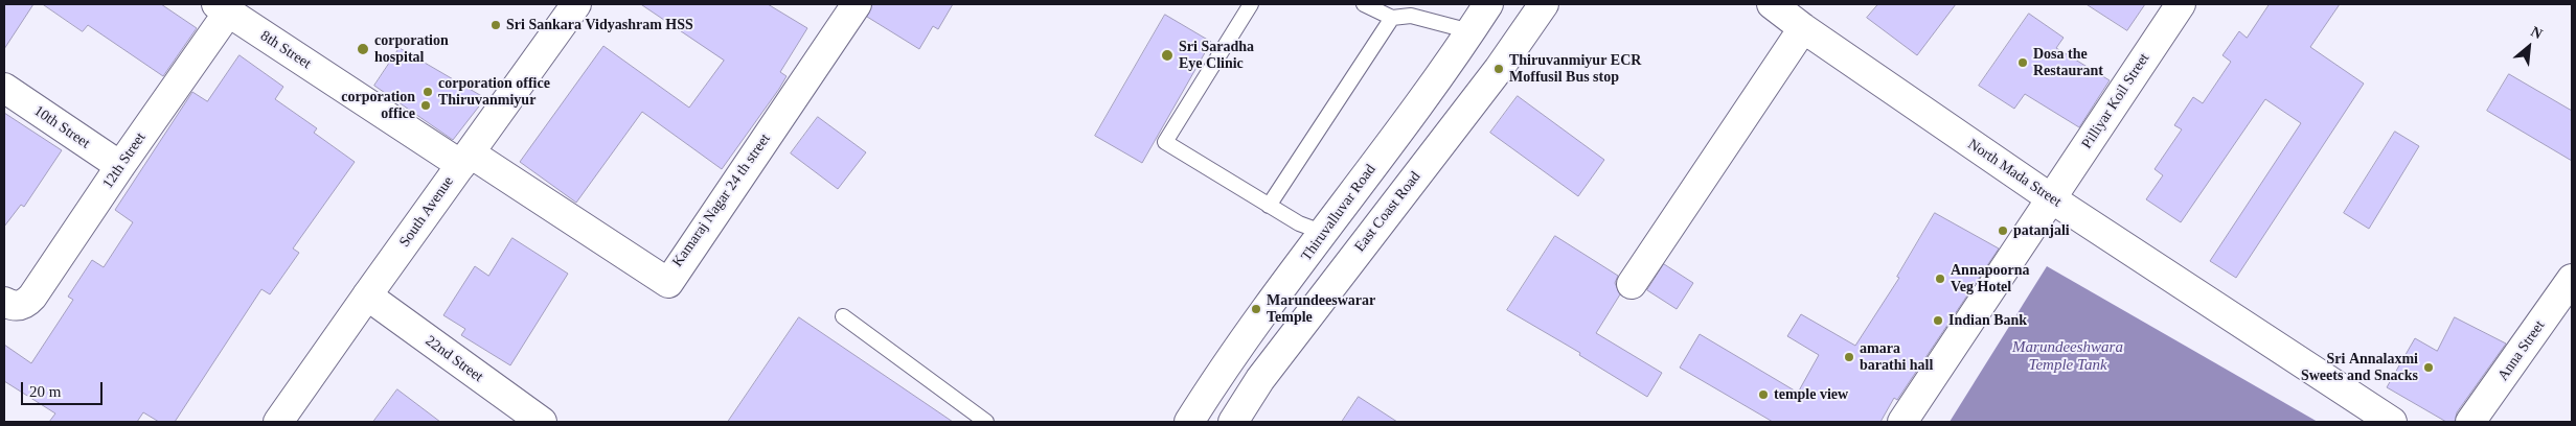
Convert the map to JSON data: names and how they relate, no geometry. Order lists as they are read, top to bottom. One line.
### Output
{"streets":{"street":["8th Street","Pilliyar Koil Street","10th Street","12th Street","North Mada Street","Kamaraj Nagar 24 th street","South Avenue","East Coast Road","Thiruvalluvar Road","Anna Street","22nd Street"]},"crossings":[["8th Street","12th Street"],["8th Street","Kamaraj Nagar 24 th street"],["8th Street","South Avenue"],["Pilliyar Koil Street","North Mada Street"],["10th Street","12th Street"],["Kamaraj Nagar 24 th street","South Avenue"],["South Avenue","22nd Street"]],"water":["Marundeeshwara Temple Tank"],"places":["Sri Sankara Vidyashram HSS","corporation hospital","Sri Saradha Eye Clinic","Dosa the Restaurant","Thiruvanmiyur ECR Moffusil Bus stop","corporation office Thiruvanmiyur","corporation office","patanjali","Annapoorna Veg Hotel","Marundeeswarar Temple","Indian Bank","amara barathi hall","Sri Annalaxmi Sweets and Snacks","temple view"],"scale_bar":"20 m","north":"top right"}
